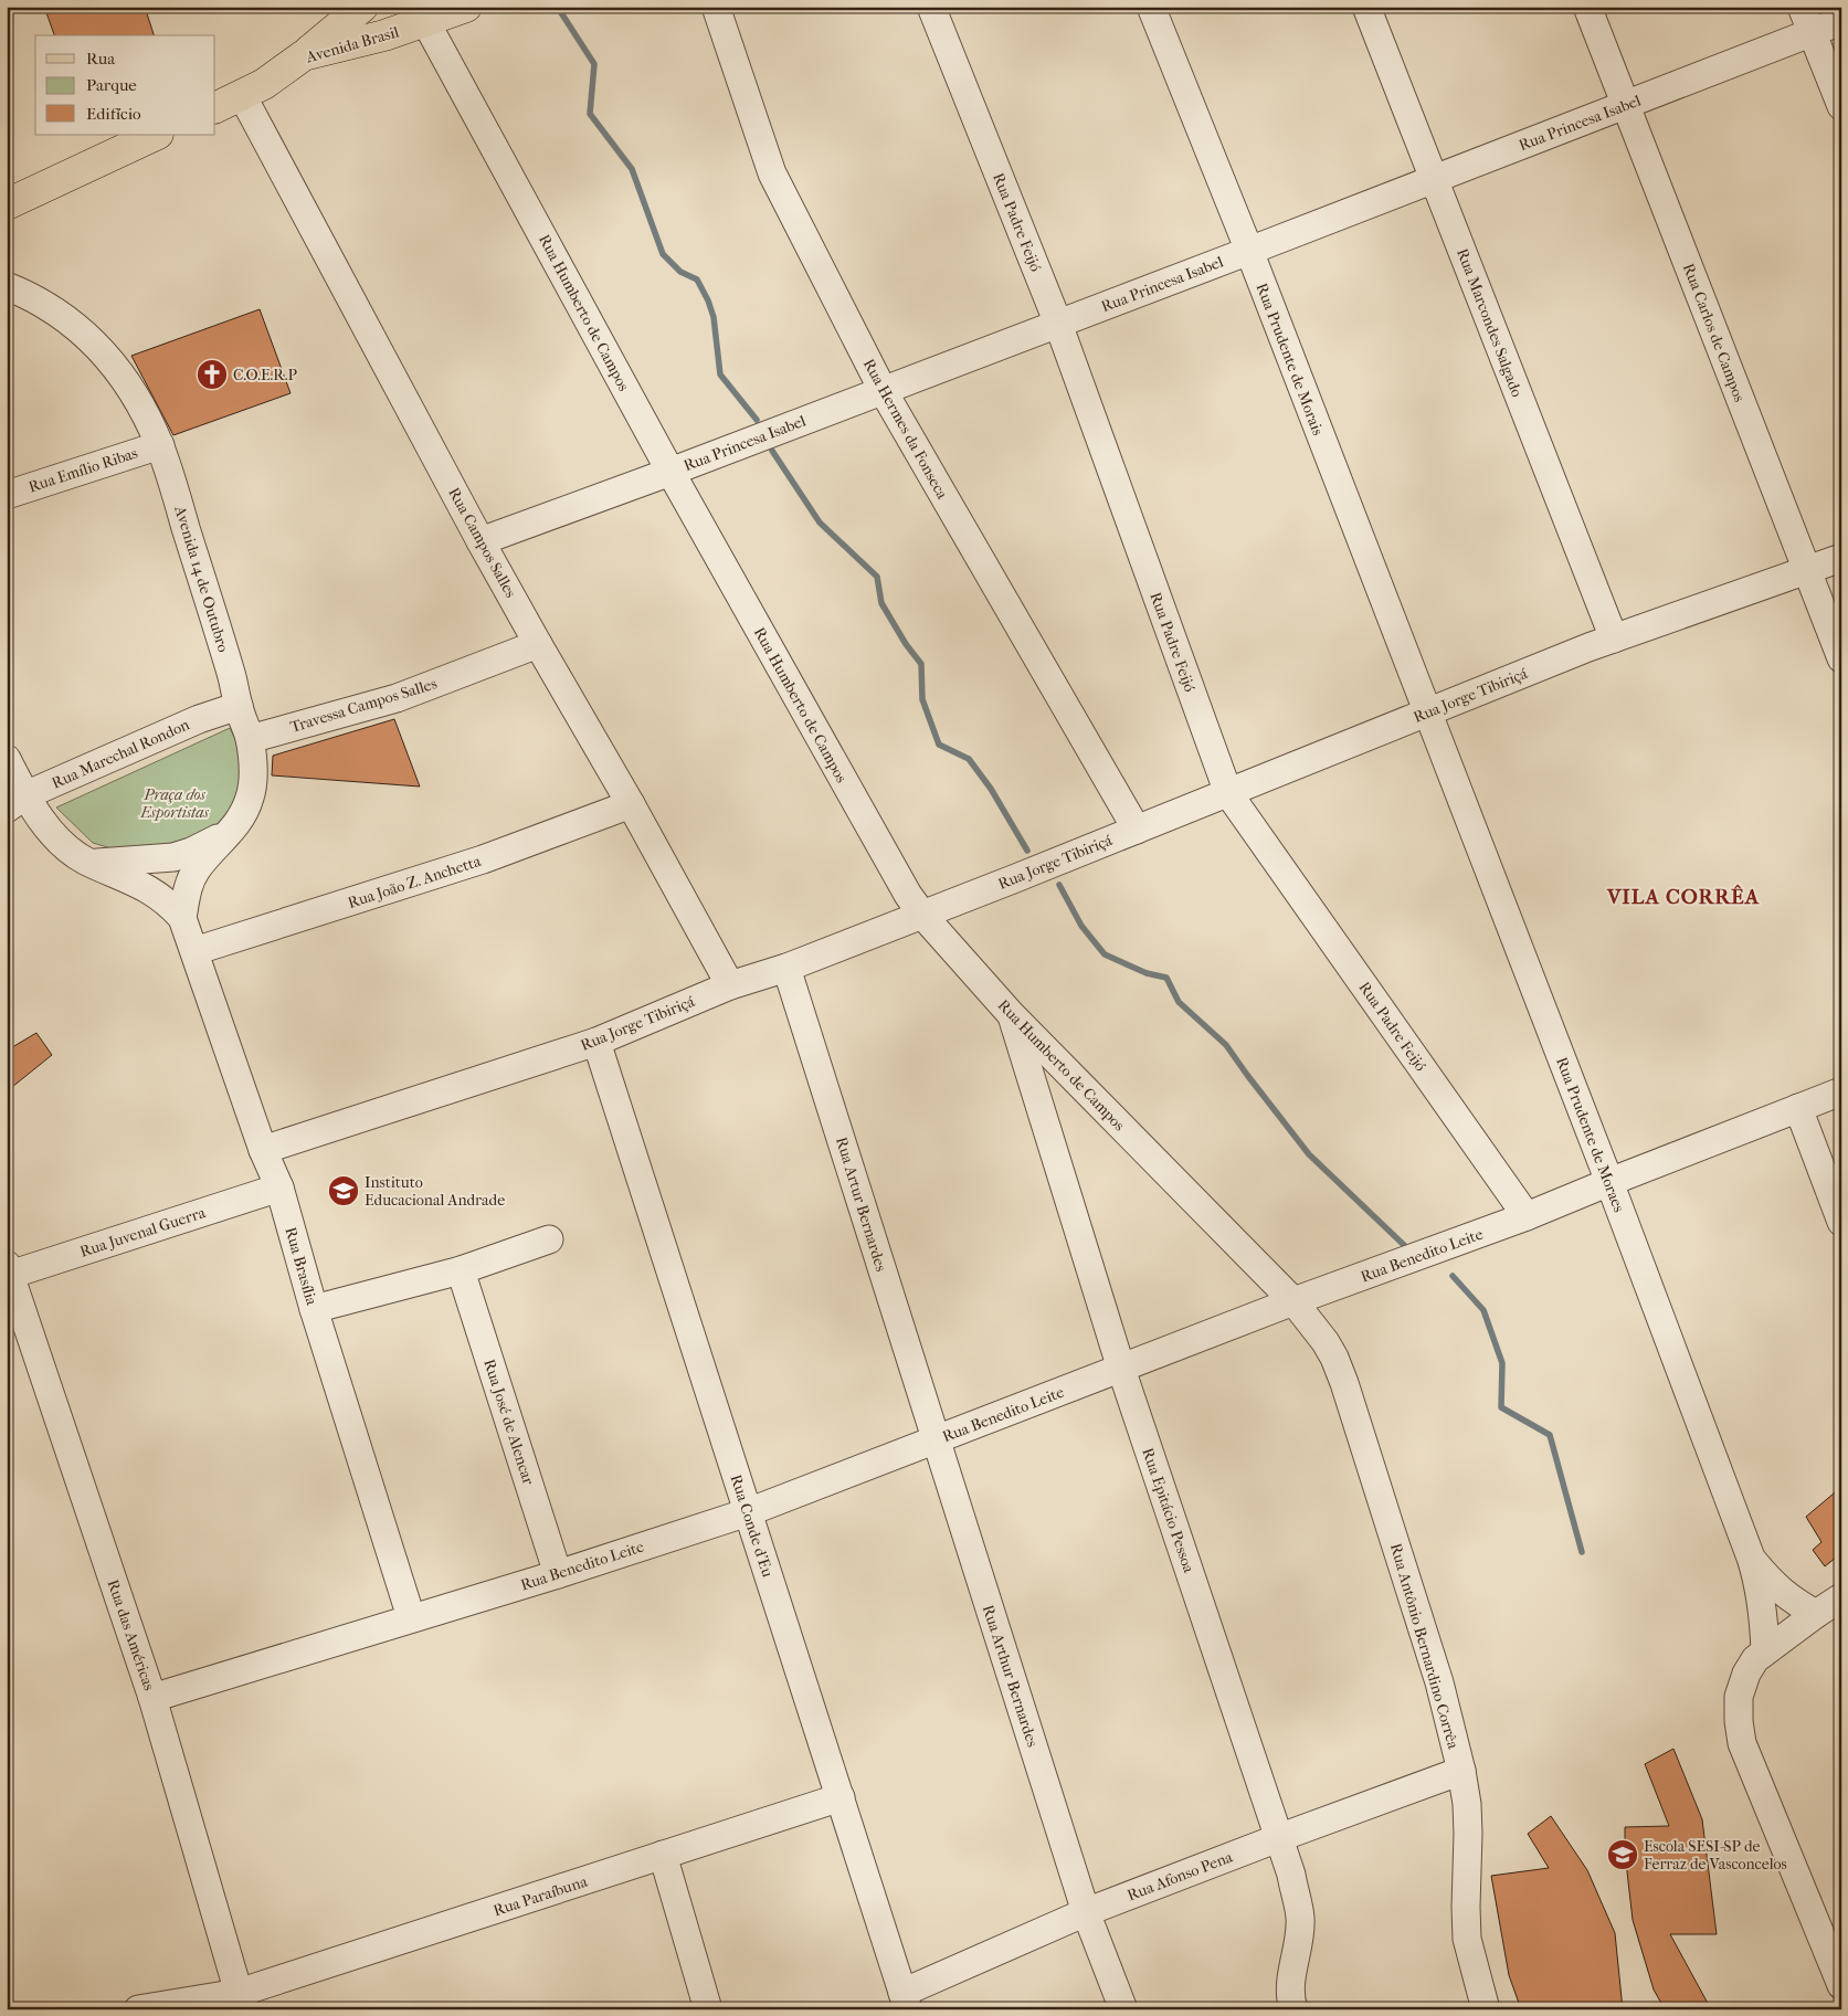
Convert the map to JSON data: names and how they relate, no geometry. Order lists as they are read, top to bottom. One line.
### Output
{"streets":{"main road":["Avenida Brasil"],"street":["Rua Princesa Isabel","Rua Padre Feijó","Rua Humberto de Campos","Rua Marcondes Salgado","Rua Carlos de Campos","Rua Prudente de Morais","Rua Hermes da Fonseca","Rua Emílio Ribas","Rua Campos Salles","Avenida 14 de Outubro","Rua Jorge Tibiriçá","Travessa Campos Salles","Rua Marechal Rondon","Rua João Z. Anchetta","Rua Prudente de Moraes","Rua Artur Bernardes","Rua Juvenal Guerra","Rua Benedito Leite","Rua Brasília","Rua José de Alencar","Rua Epitácio Pessoa","Rua Conde d'Eu","Rua das Américas","Rua Antônio Bernardino Corrêa","Rua Arthur Bernardes","Rua Afonso Pena","Rua Paraíbuna"]},"crossings":[["Avenida Brasil","Rua Humberto de Campos"],["Avenida Brasil","Rua Campos Salles"],["Rua Princesa Isabel","Rua Padre Feijó"],["Rua Princesa Isabel","Rua Humberto de Campos"],["Rua Princesa Isabel","Rua Marcondes Salgado"],["Rua Princesa Isabel","Rua Carlos de Campos"],["Rua Princesa Isabel","Rua Prudente de Morais"],["Rua Princesa Isabel","Rua Hermes da Fonseca"],["Rua Princesa Isabel","Rua Campos Salles"],["Rua Padre Feijó","Rua Jorge Tibiriçá"],["Rua Padre Feijó","Rua Benedito Leite"],["Rua Humberto de Campos","Rua Jorge Tibiriçá"],["Rua Humberto de Campos","Rua Benedito Leite"],["Rua Humberto de Campos","Rua Epitácio Pessoa"],["Rua Humberto de Campos","Rua Antônio Bernardino Corrêa"],["Rua Marcondes Salgado","Rua Jorge Tibiriçá"],["Rua Carlos de Campos","Rua Jorge Tibiriçá"],["Rua Prudente de Morais","Rua Jorge Tibiriçá"],["Rua Prudente de Morais","Rua Prudente de Moraes"],["Rua Hermes da Fonseca","Rua Jorge Tibiriçá"],["Rua Emílio Ribas","Avenida 14 de Outubro"],["Rua Campos Salles","Rua Jorge Tibiriçá"],["Rua Campos Salles","Travessa Campos Salles"],["Rua Campos Salles","Rua João Z. Anchetta"],["Avenida 14 de Outubro","Travessa Campos Salles"],["Avenida 14 de Outubro","Rua Marechal Rondon"],["Avenida 14 de Outubro","Rua Brasília"],["Rua Jorge Tibiriçá","Rua Prudente de Moraes"],["Rua Jorge Tibiriçá","Rua Artur Bernardes"],["Rua Jorge Tibiriçá","Rua Brasília"],["Rua Jorge Tibiriçá","Rua Conde d'Eu"],["Rua João Z. Anchetta","Rua Brasília"],["Rua Prudente de Moraes","Rua Benedito Leite"],["Rua Artur Bernardes","Rua Benedito Leite"],["Rua Artur Bernardes","Rua Arthur Bernardes"],["Rua Juvenal Guerra","Rua Brasília"],["Rua Juvenal Guerra","Rua das Américas"],["Rua Benedito Leite","Rua Brasília"],["Rua Benedito Leite","Rua José de Alencar"],["Rua Benedito Leite","Rua Epitácio Pessoa"],["Rua Benedito Leite","Rua Conde d'Eu"],["Rua Benedito Leite","Rua das Américas"],["Rua Benedito Leite","Rua Antônio Bernardino Corrêa"],["Rua Benedito Leite","Rua Arthur Bernardes"],["Rua Epitácio Pessoa","Rua Afonso Pena"],["Rua Conde d'Eu","Rua Afonso Pena"],["Rua Conde d'Eu","Rua Paraíbuna"],["Rua das Américas","Rua Paraíbuna"],["Rua Antônio Bernardino Corrêa","Rua Afonso Pena"],["Rua Arthur Bernardes","Rua Afonso Pena"]],"districts":["VILA CORRÊA"],"parks":["Praça dos Esportistas"],"places":{"church":["C.O.E.R.P"],"school or university":["Instituto Educacional Andrade","Escola SESI-SP de Ferraz de Vasconcelos"]},"legend":["Rua","Parque","Edifício"]}
